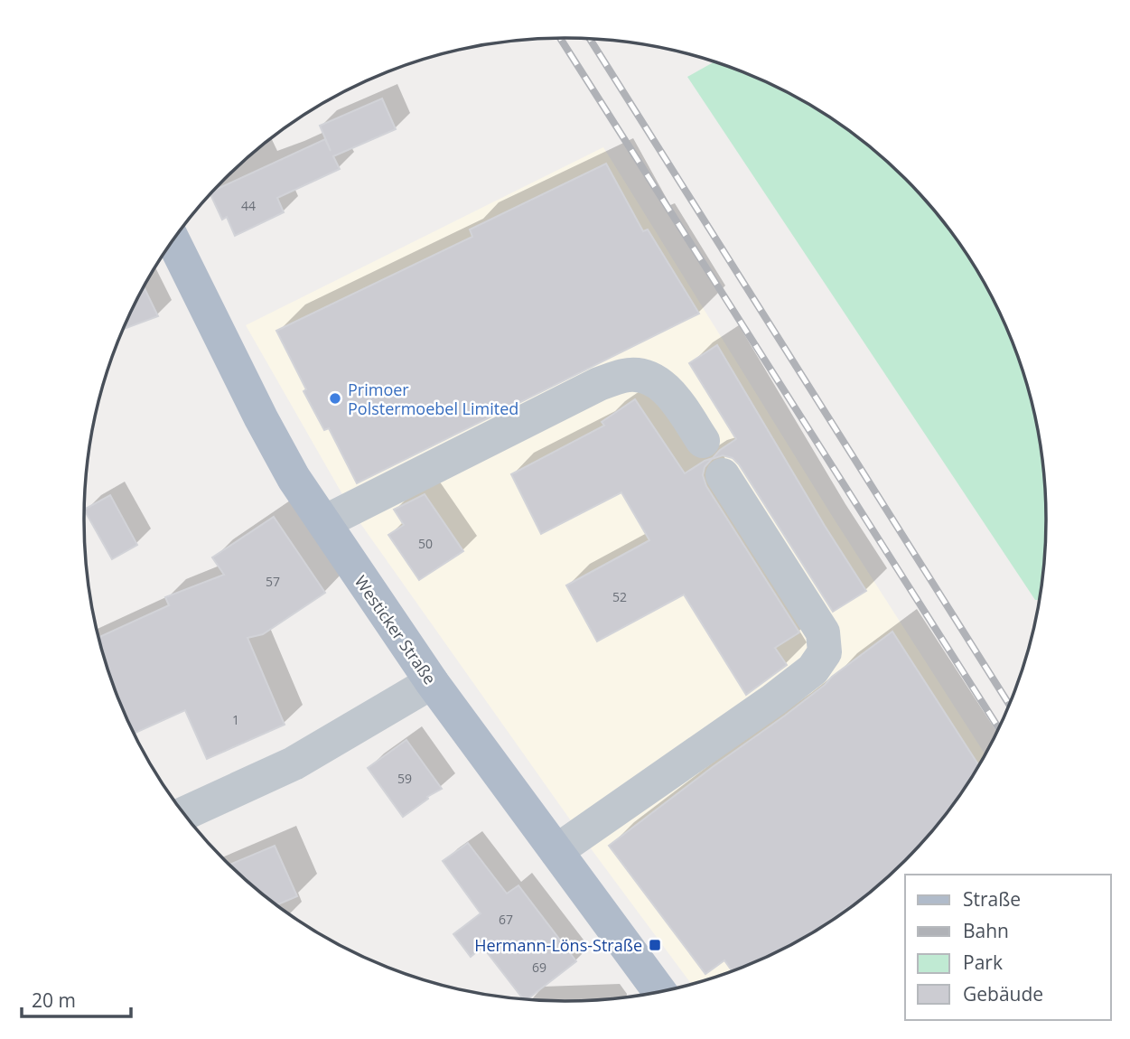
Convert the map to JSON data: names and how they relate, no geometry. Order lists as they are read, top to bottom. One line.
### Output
{"streets":{"main road":["Westicker Straße"]},"places":{"other":["Primoer Polstermoebel Limited"],"transit":["Hermann-Löns-Straße"]},"house_numbers":["44","50","57","52","1","59","67","69"],"legend":["Straße","Bahn","Park","Gebäude"],"scale_bar":"20 m"}
